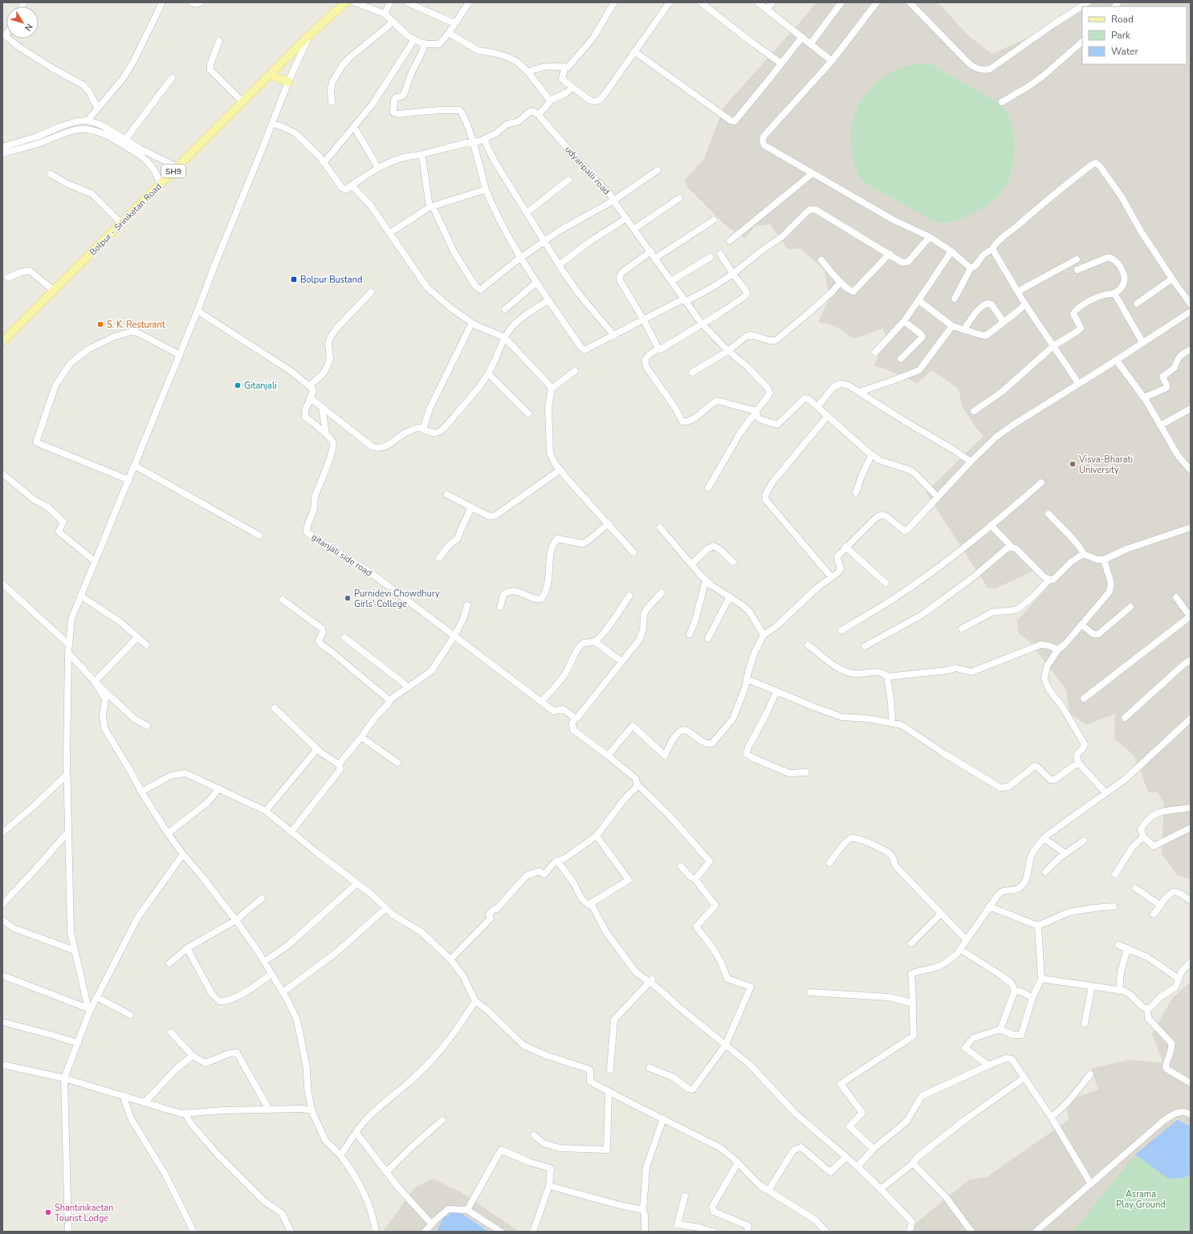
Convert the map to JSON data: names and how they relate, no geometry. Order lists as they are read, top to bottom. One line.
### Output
{"streets":{"main road":["SH9","Bolpur - Sriniketan Road"],"street":["udyanpalli road","gitanjali side road"]},"parks":["Asrama Play Ground"],"places":{"transit":["Bolpur Bustand"],"other":["S. K. Resturant","Gitanjali","Visva-Bharati University","Purnidevi Chowdhury Girls' College","Shantinikaetan Tourist Lodge"]},"legend":["Road","Park","Water"],"north":"bottom right"}
